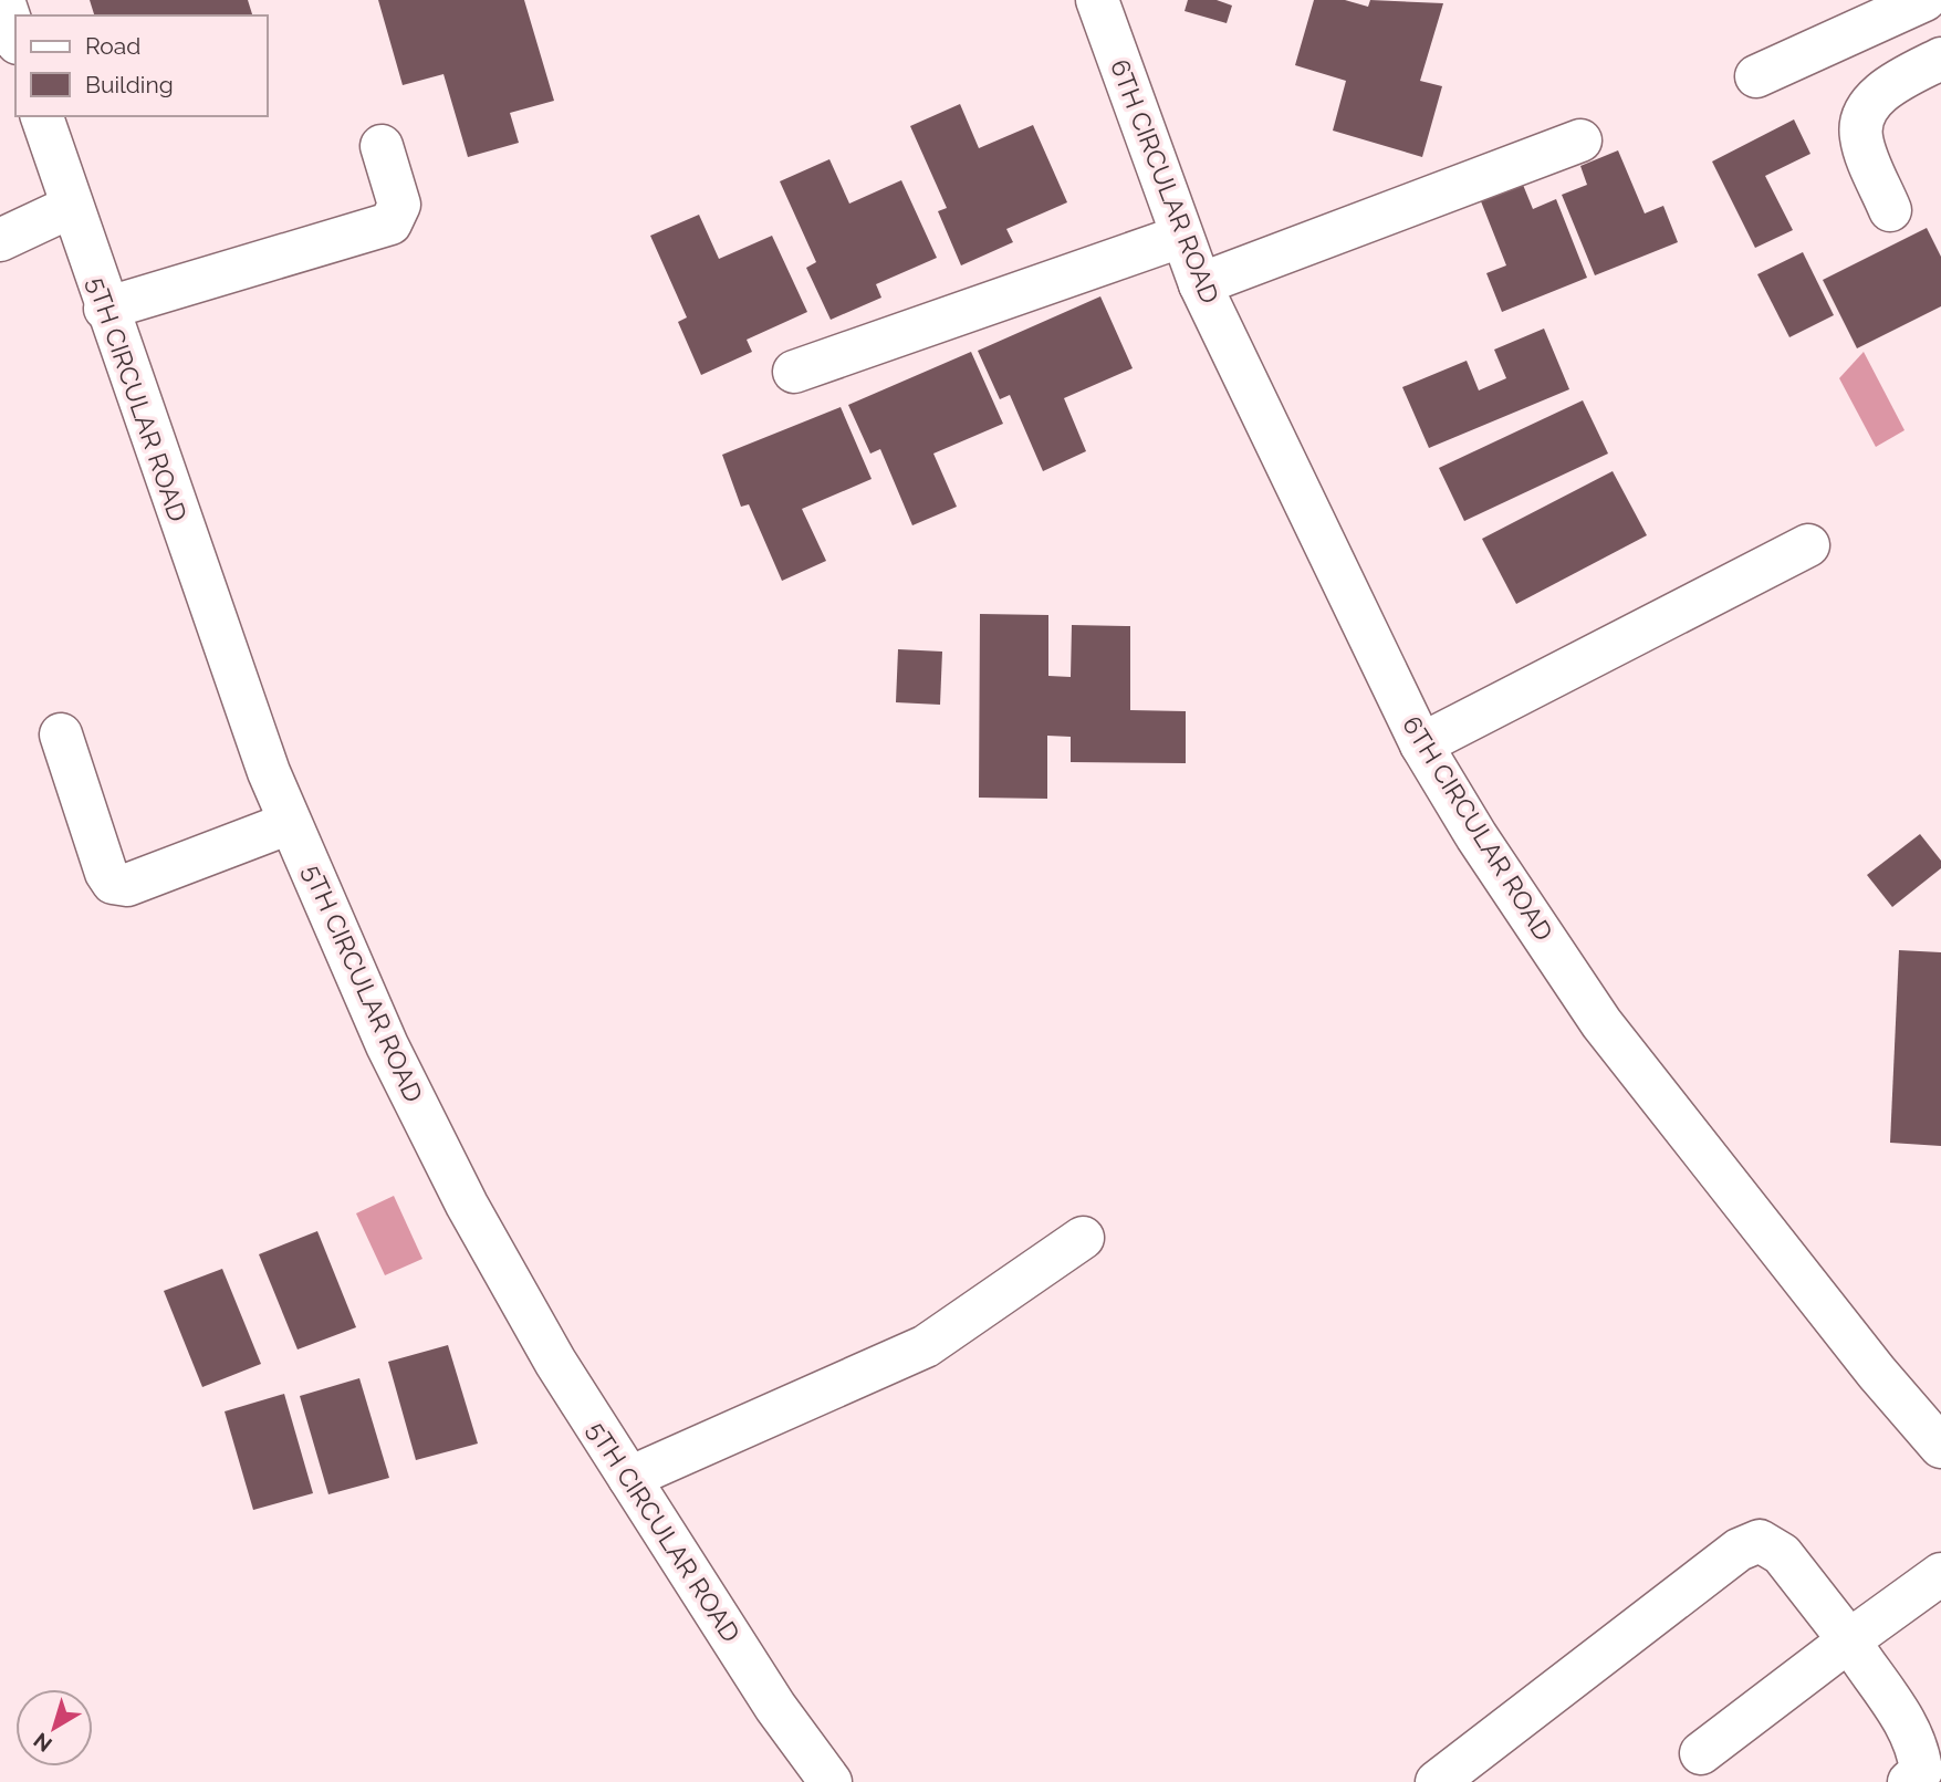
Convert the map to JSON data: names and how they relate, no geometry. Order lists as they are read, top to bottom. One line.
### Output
{"streets":{"street":["6TH CIRCULAR ROAD","5TH CIRCULAR ROAD"]},"legend":["Road","Building"],"north":"bottom left"}
